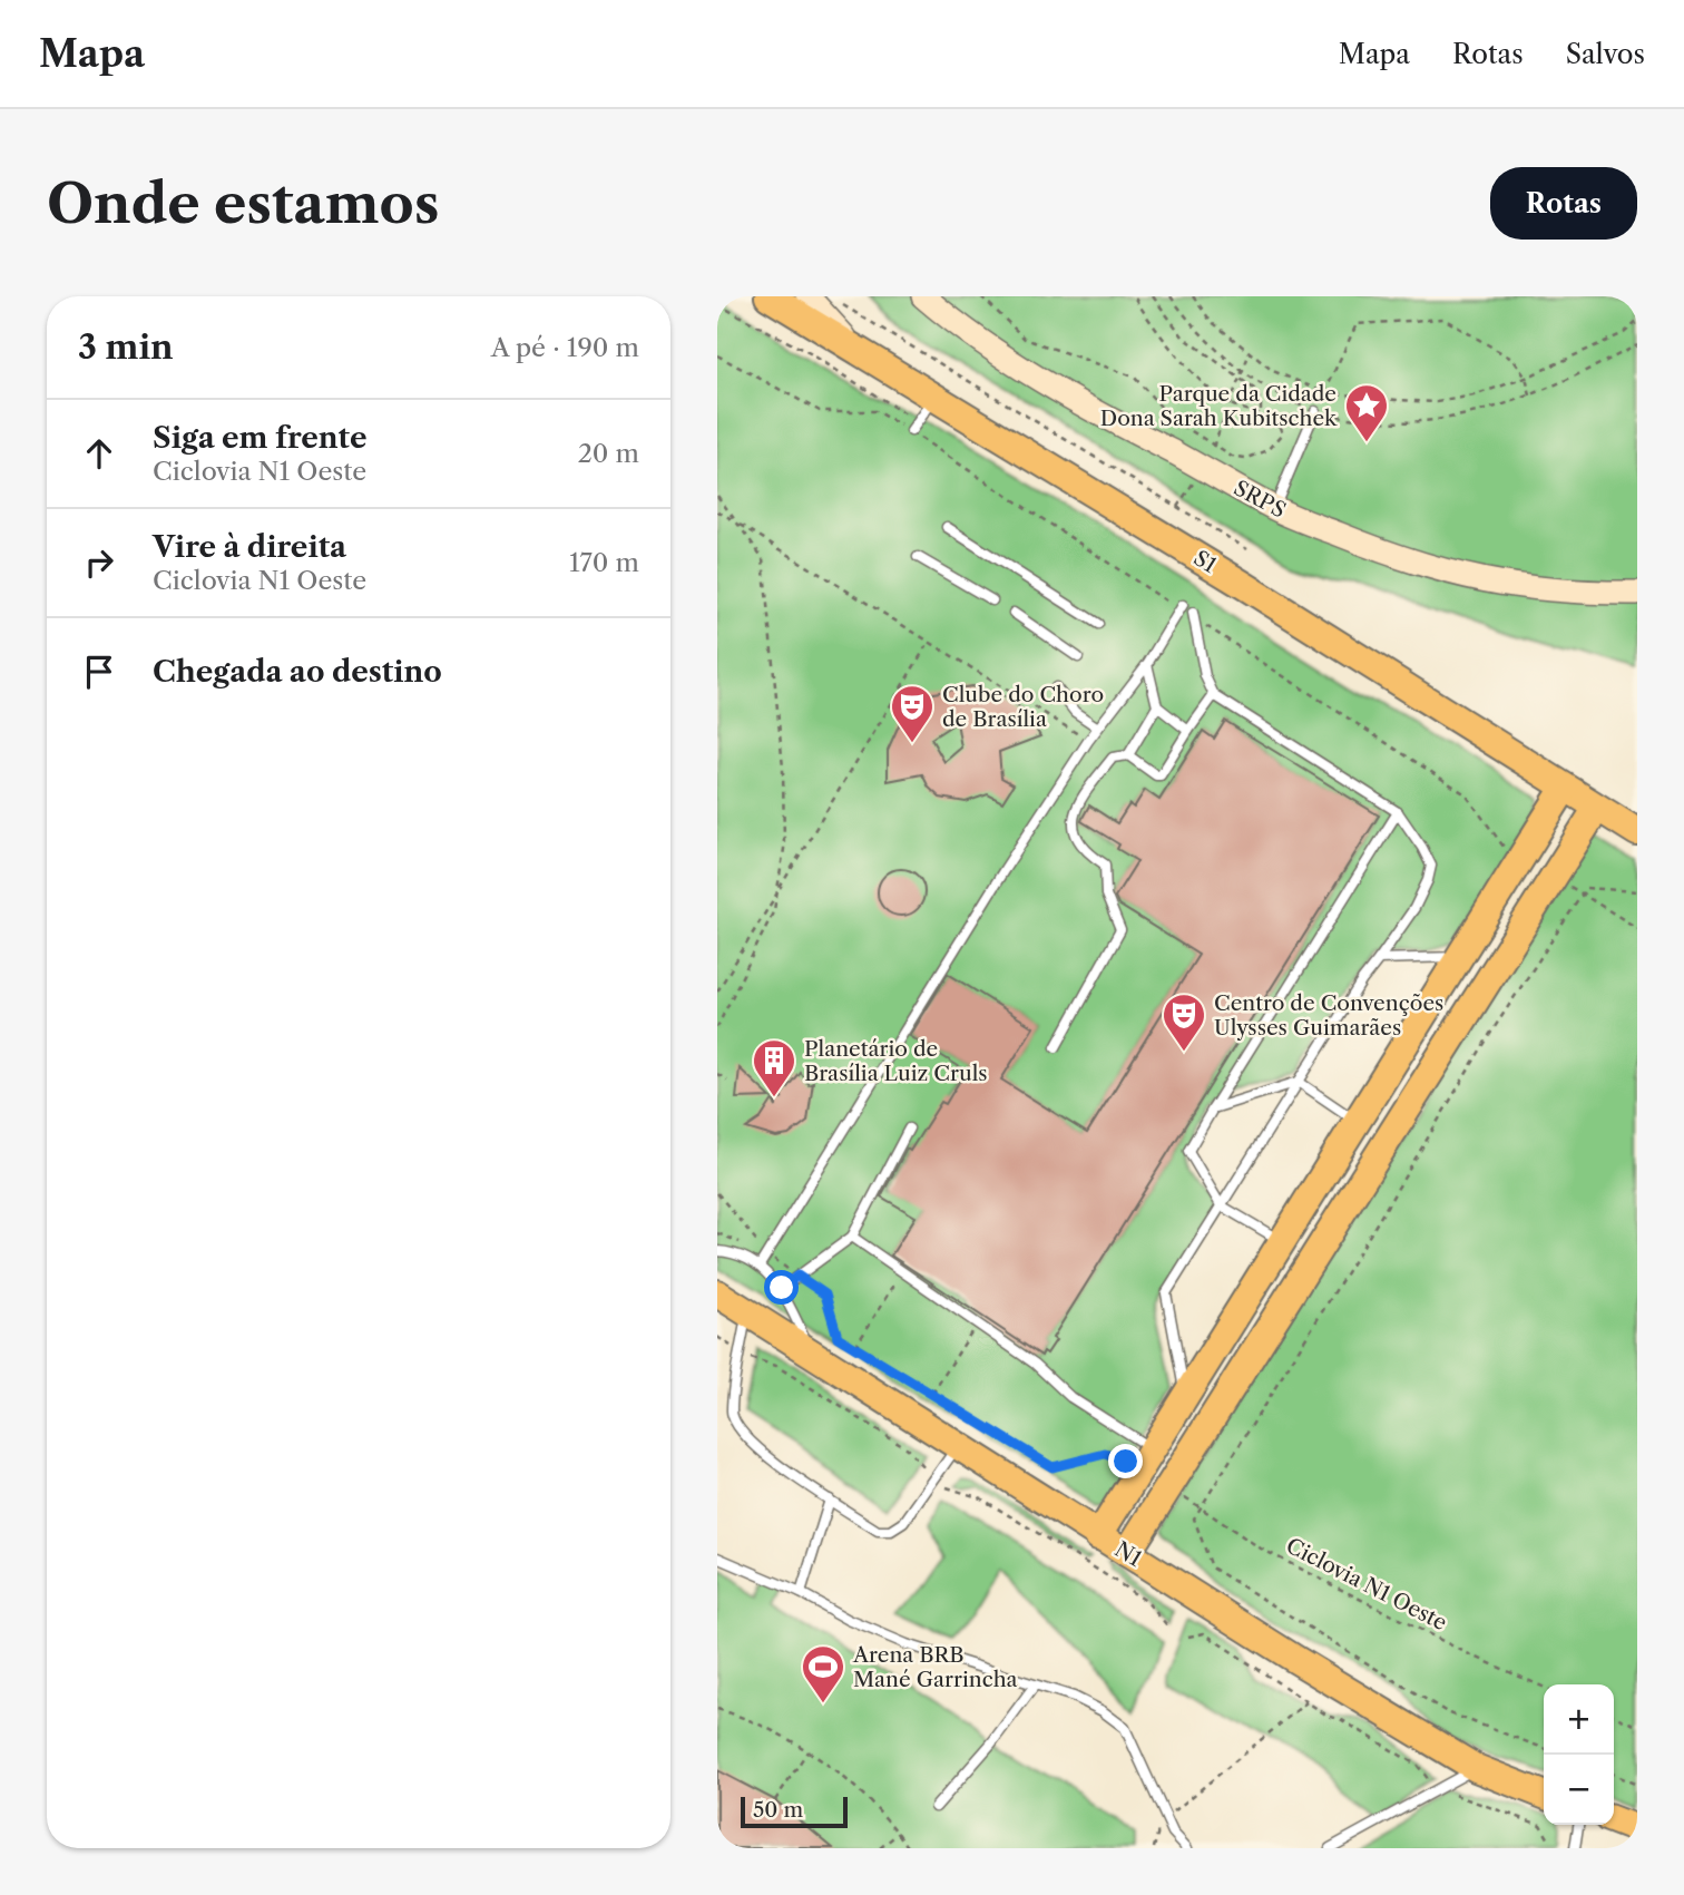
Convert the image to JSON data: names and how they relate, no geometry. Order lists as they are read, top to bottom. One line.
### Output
{"streets":{"highway":["S1","N1"],"main road":["SRPS"],"path":["Ciclovia N1 Oeste"]},"places":{"place":["Parque da Cidade Dona Sarah Kubitschek"],"theatre":["Clube do Choro de Brasília","Centro de Convenções Ulysses Guimarães"],"building":["Planetário de Brasília Luiz Cruls"],"sports":["Arena BRB Mané Garrincha"]},"scale_bar":"50 m","page":{"header":"Mapa","nav":["Mapa","Rotas","Salvos"],"buttons":"Rotas","title":"Onde estamos","heading":["3 min","A pé · 190 m"],"list":[["Siga em frente","Ciclovia N1 Oeste","20 m"],["Vire à direita","Ciclovia N1 Oeste","170 m"],"Chegada ao destino"],"map_buttons":["+","−"],"scale":"50 m"}}
